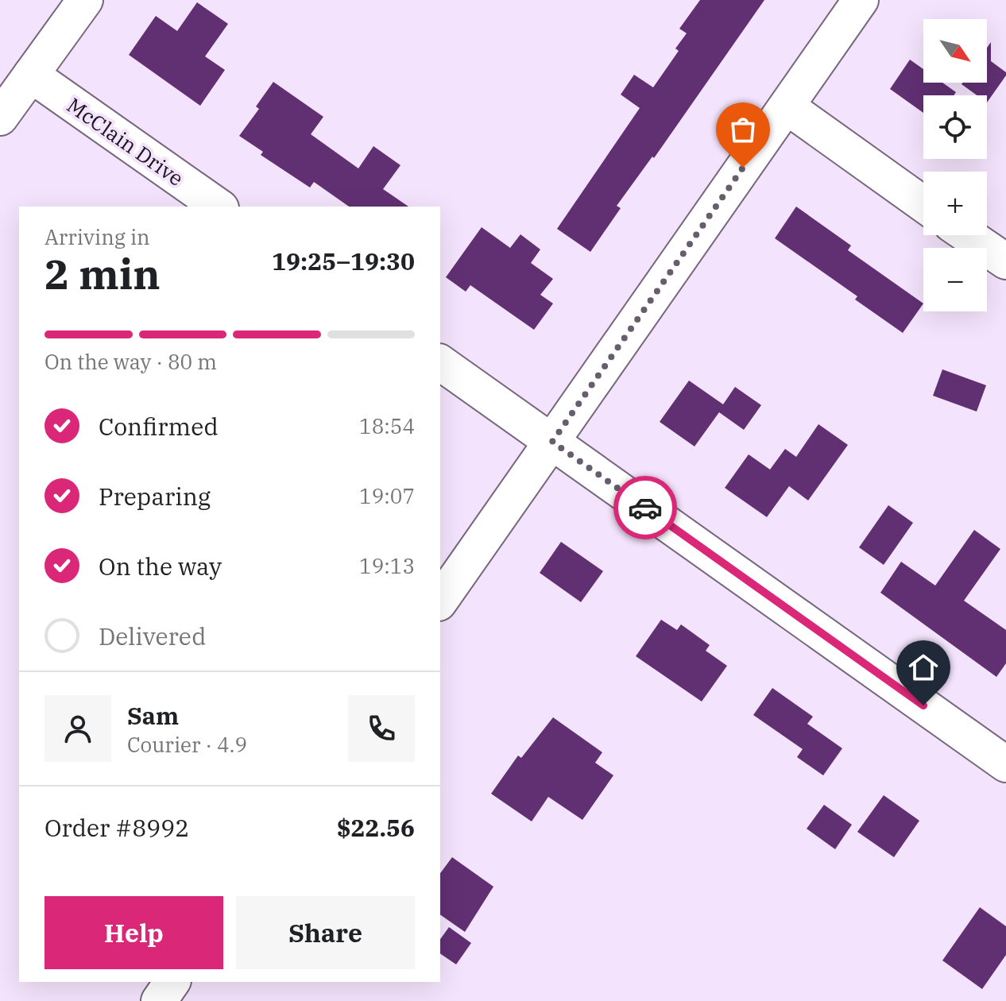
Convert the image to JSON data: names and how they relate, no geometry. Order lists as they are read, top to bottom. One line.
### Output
{"streets":{"street":["McClain Drive"]},"north":"bottom right","page":{"map_buttons":["+","−"],"heading":["2 min","Arriving in","19:25–19:30"],"panel":["Sam","Courier · 4.9","Order #8992","$22.56"],"bar":"On the way · 80 m","list":[["Confirmed","18:54"],["Preparing","19:07"],["On the way","19:13"],"Delivered"],"buttons":["Help","Share"]}}
